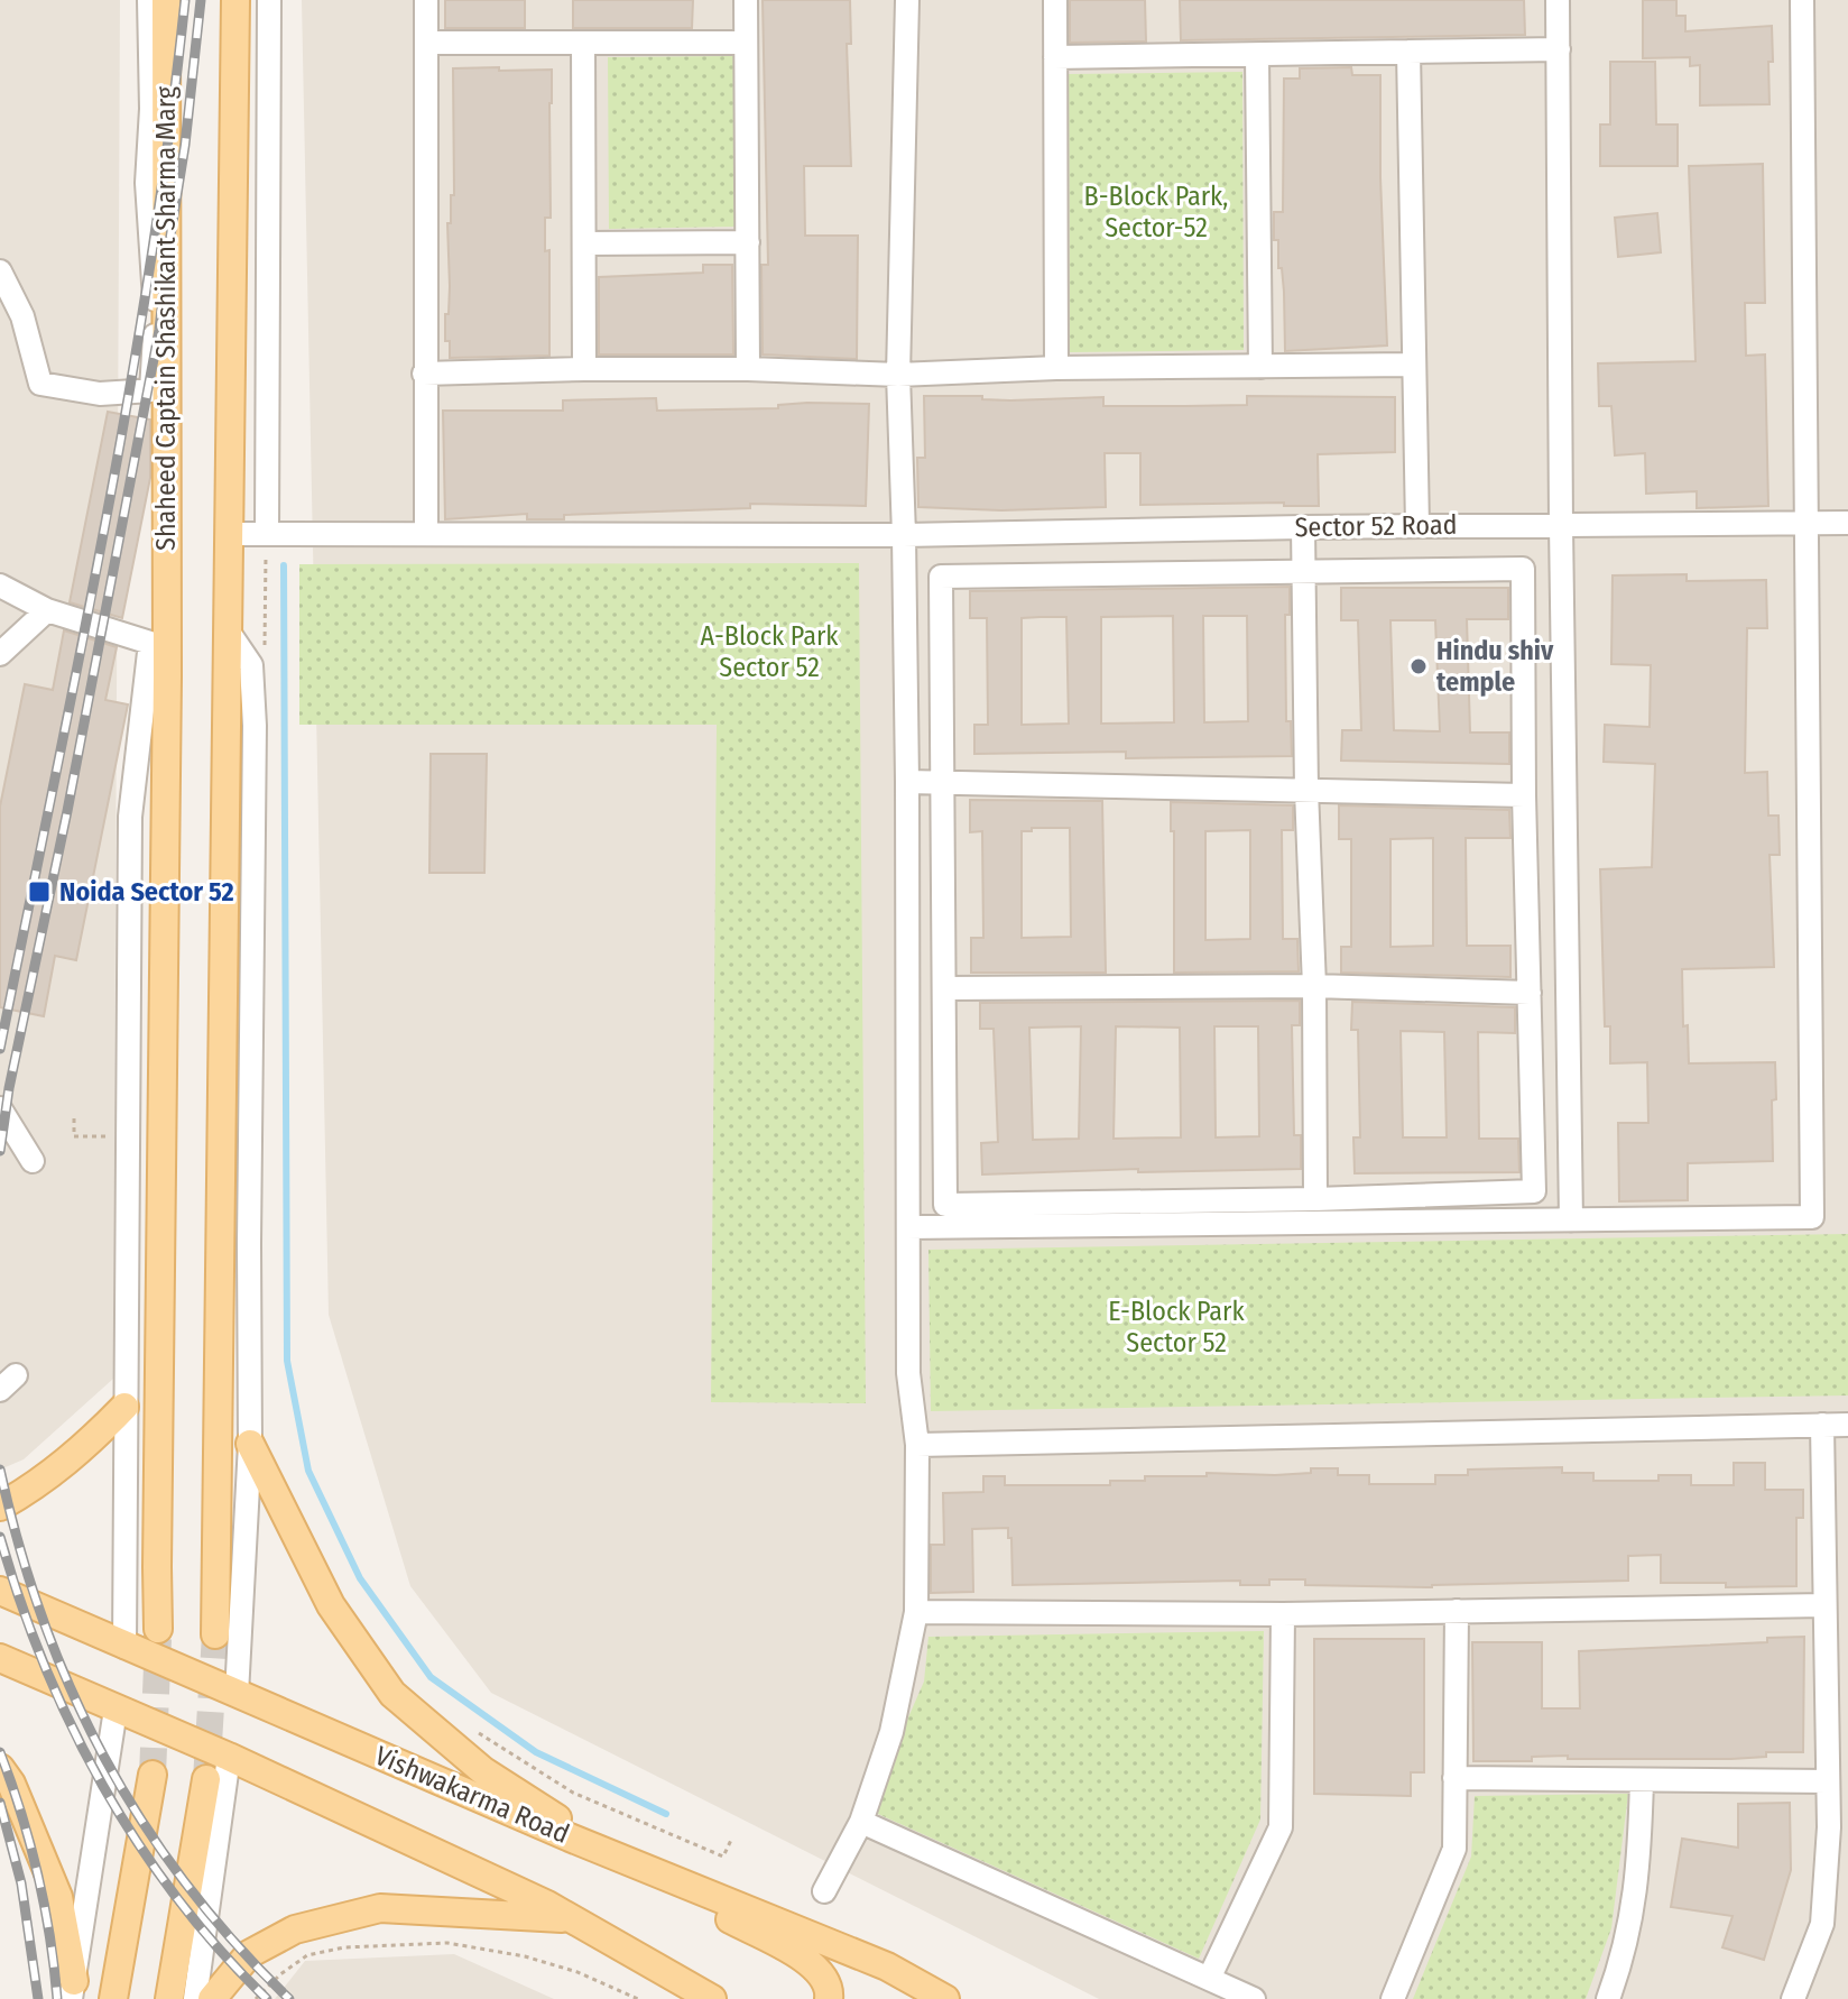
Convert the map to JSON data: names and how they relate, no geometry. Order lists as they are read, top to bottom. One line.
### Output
{"streets":{"main road":["Shaheed Captain Shashikant Sharma Marg","Vishwakarma Road"],"street":["Sector 52 Road"]},"parks":["B-Block Park, Sector-52","A-Block Park Sector 52","E-Block Park Sector 52"],"places":{"other":["Hindu shiv temple"],"transit":["Noida Sector 52"]}}
